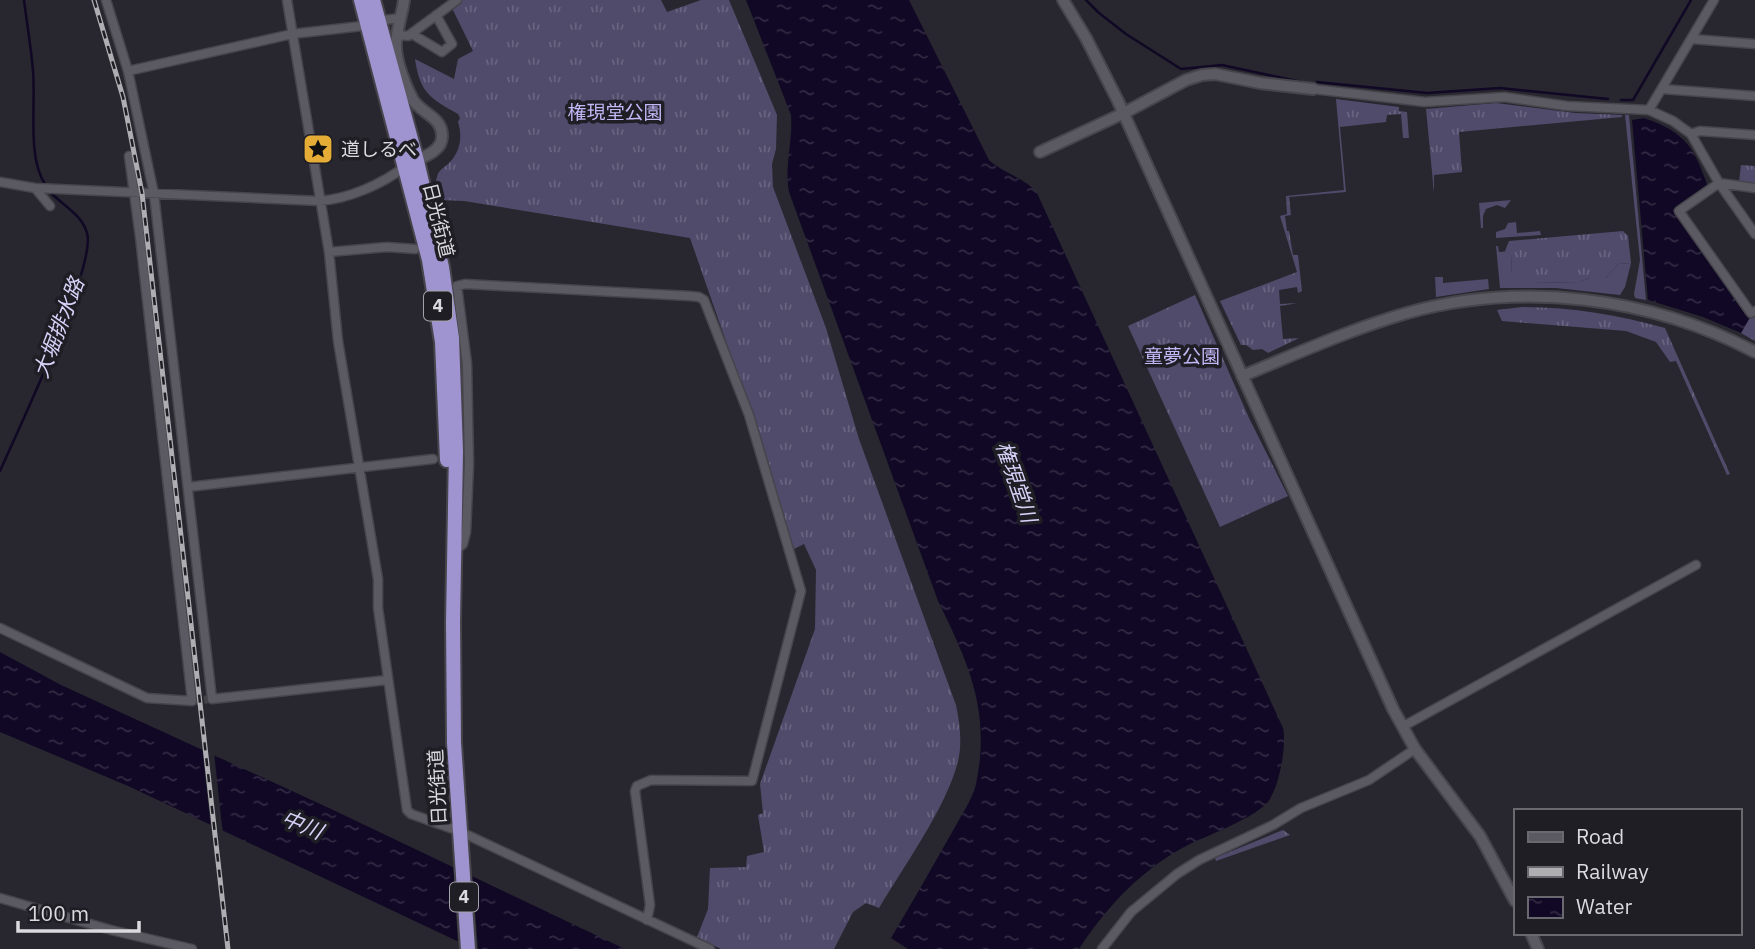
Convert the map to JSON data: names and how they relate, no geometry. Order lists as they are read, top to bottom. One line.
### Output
{"streets":{"highway":["日光街道","4"]},"water":["大堀排水路","権現堂川","中川"],"parks":["権現堂公園","童夢公園"],"places":{"place":["道しるべ"]},"legend":["Road","Railway","Water"],"scale_bar":"100 m"}
